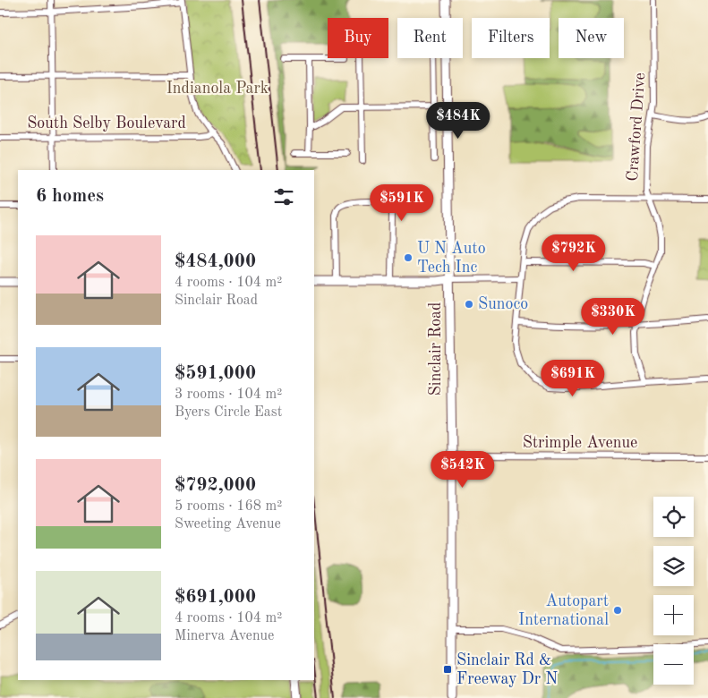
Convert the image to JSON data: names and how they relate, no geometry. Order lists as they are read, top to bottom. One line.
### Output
{"streets":{"main road":["Sinclair Road"],"street":["South Selby Boulevard","Crawford Drive","Strimple Avenue"]},"crossings":[["Sinclair Road","Strimple Avenue"]],"parks":["Indianola Park"],"places":{"other":["U N Auto Tech Inc","Sunoco","Autopart International"],"transit":["Sinclair Rd & Freeway Dr N"]},"page":{"chip":["Buy","Rent","Filters","New"],"price":["$484K","$591K","$792K","$330K","$691K","$542K"],"heading":"6 homes","list":[{"name":"$484,000","note":"4 rooms · 104 m² · Sinclair Road"},{"name":"$591,000","note":"3 rooms · 104 m² · Byers Circle East"},{"name":"$792,000","note":"5 rooms · 168 m² · Sweeting Avenue"},{"name":"$691,000","note":"4 rooms · 104 m² · Minerva Avenue"}],"map_buttons":["+","−"]}}
